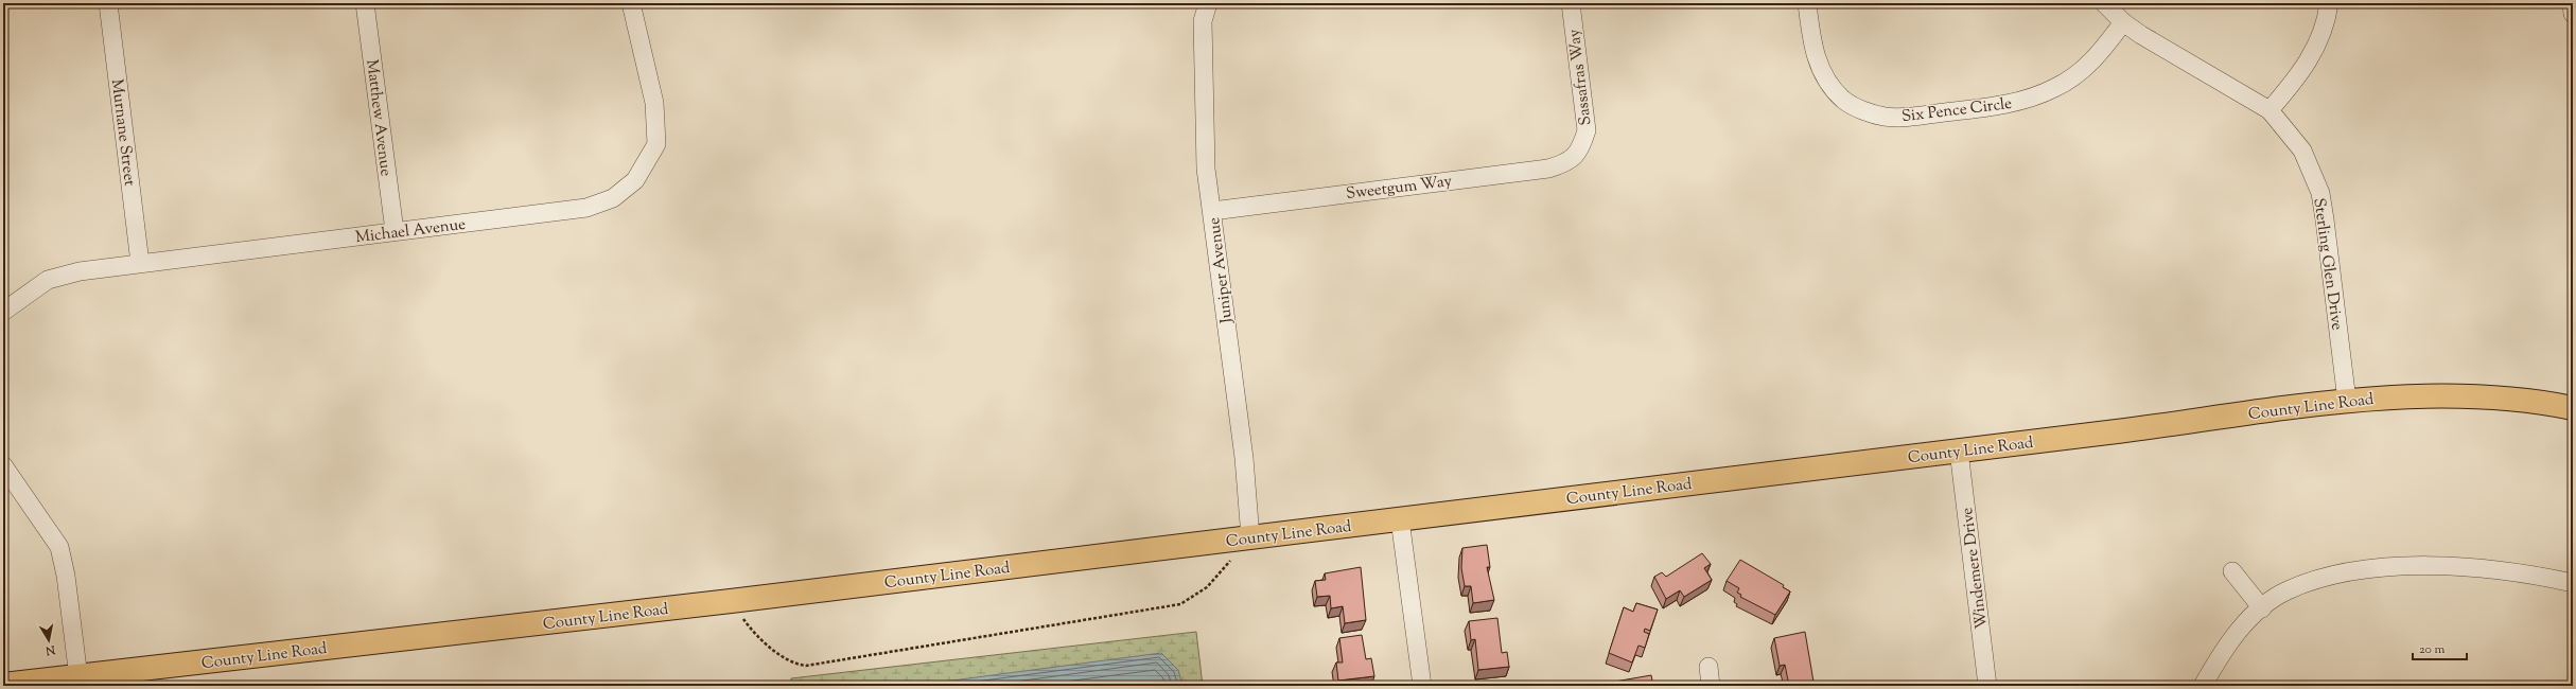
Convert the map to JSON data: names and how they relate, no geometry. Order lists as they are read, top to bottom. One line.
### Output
{"streets":{"main road":["County Line Road"],"street":["Sassafras Way","Six Pence Circle","Matthew Avenue","Murnane Street","Sweetgum Way","Michael Avenue","Sterling Glen Drive","Juniper Avenue","Windemere Drive"]},"crossings":[["Sassafras Way","Sweetgum Way"],["Six Pence Circle","Sterling Glen Drive"],["Matthew Avenue","Michael Avenue"],["Murnane Street","Michael Avenue"],["Sweetgum Way","Juniper Avenue"],["Sterling Glen Drive","County Line Road"],["Juniper Avenue","County Line Road"],["County Line Road","Windemere Drive"]],"scale_bar":"20 m","north":"bottom"}
